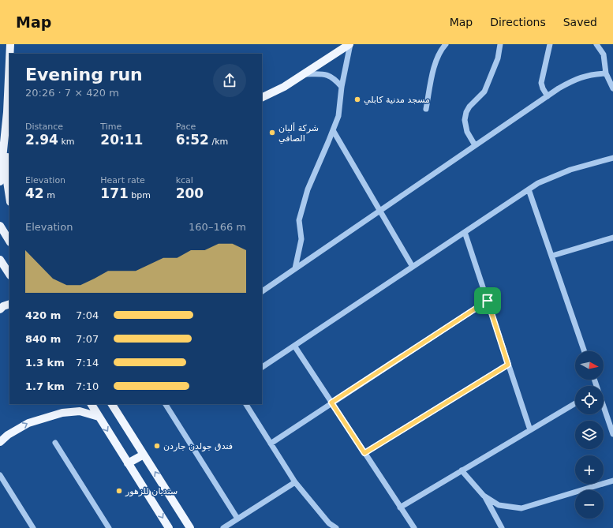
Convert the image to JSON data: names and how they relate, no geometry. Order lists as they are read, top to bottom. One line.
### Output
{"places":["مسجد مدنية كابلي","شركة ألبان الصافي","فندق جولدن جاردن","سنديان للزهور"],"north":"right","page":{"header":"Map","nav":["Map","Directions","Saved"],"heading":["Evening run","20:26 · 7 × 420 m"],"stats":[["Distance","2.94 km"],["Time","20:11"],["Pace","6:52 /km"],["Elevation","42 m"],["Heart rate","171 bpm"],["kcal","200"]],"chart":["Elevation","160–166 m"],"list":[{"name":"420 m","note":"7:04"},{"name":"840 m","note":"7:07"},{"name":"1.3 km","note":"7:14"},{"name":"1.7 km","note":"7:10"}],"map_buttons":["+","−"]}}
